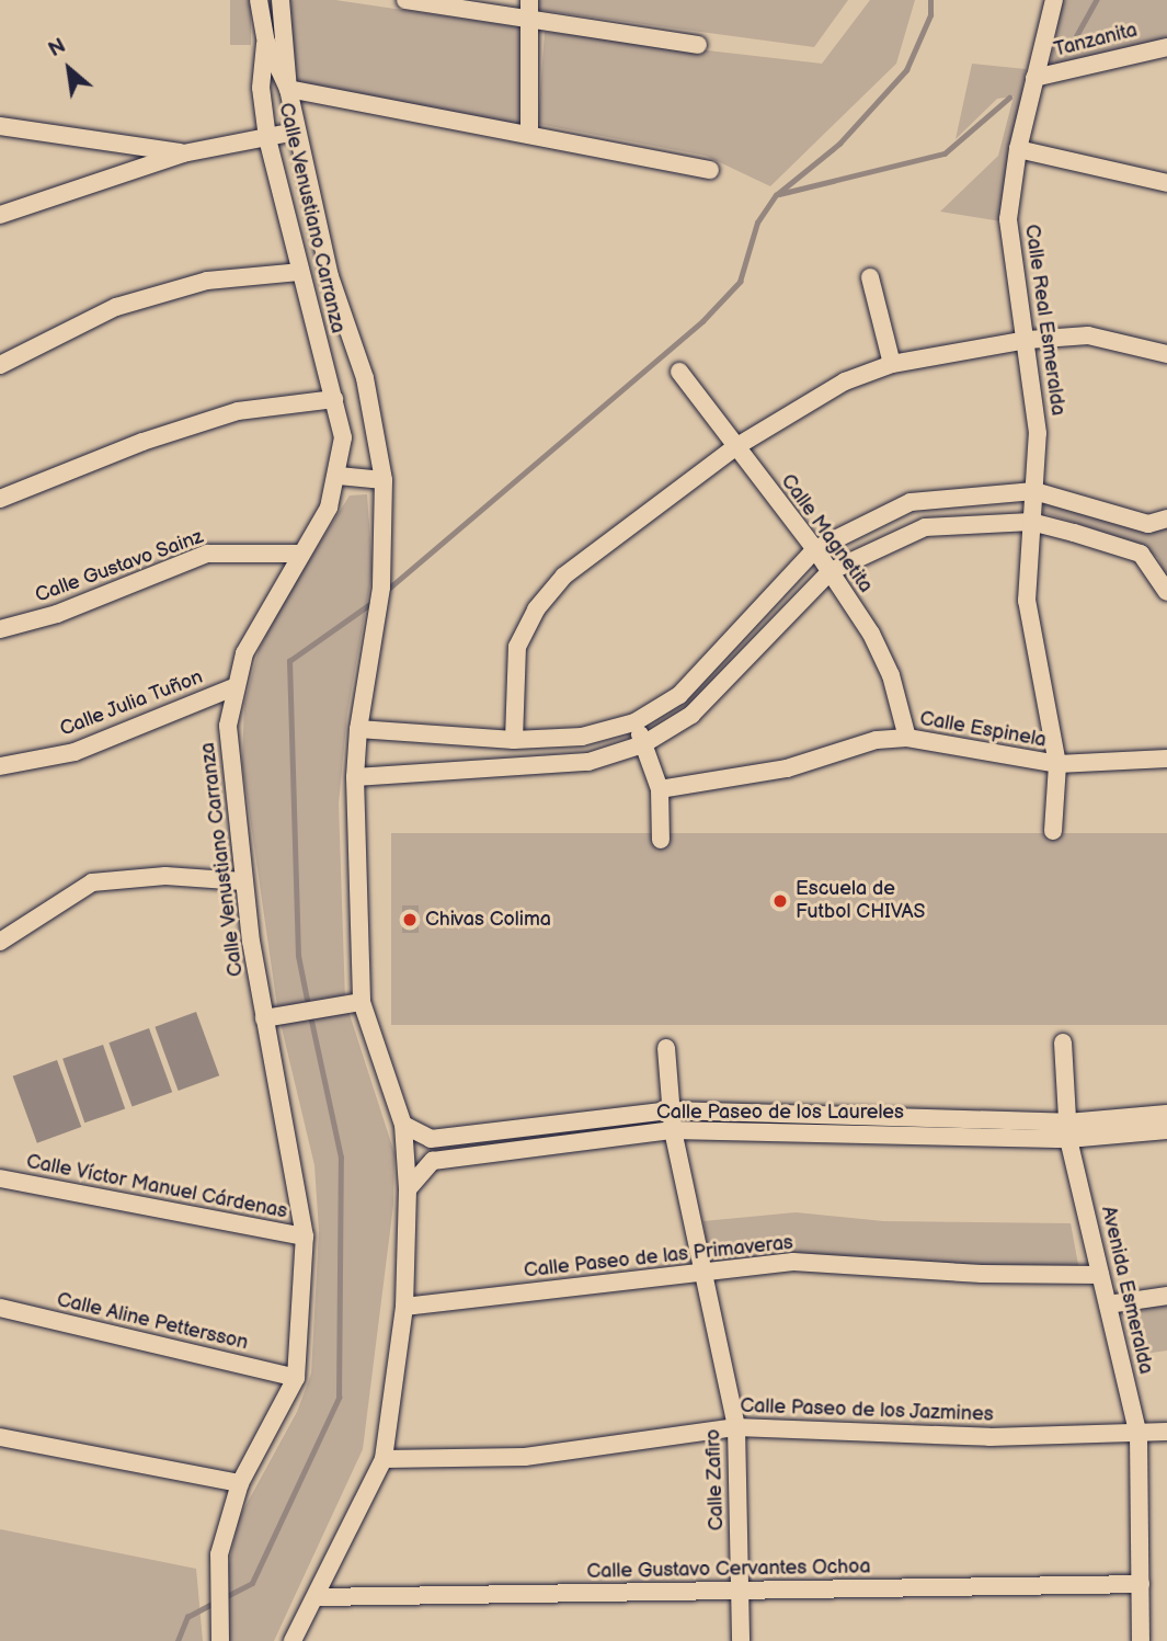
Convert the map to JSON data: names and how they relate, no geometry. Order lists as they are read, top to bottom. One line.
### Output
{"streets":{"street":["Tanzanita","Calle Venustiano Carranza","Calle Real Esmeralda","Calle Magnetita","Calle Gustavo Sainz","Calle Julia Tuñon","Calle Espinela","Calle Paseo de los Laureles","Calle Víctor Manuel Cárdenas","Calle Paseo de las Primaveras","Avenida Esmeralda","Calle Aline Pettersson","Calle Paseo de los Jazmines","Calle Zafiro","Calle Gustavo Cervantes Ochoa"]},"crossings":[["Tanzanita","Calle Real Esmeralda"],["Calle Venustiano Carranza","Calle Gustavo Sainz"],["Calle Venustiano Carranza","Calle Julia Tuñon"],["Calle Venustiano Carranza","Calle Paseo de los Laureles"],["Calle Venustiano Carranza","Calle Víctor Manuel Cárdenas"],["Calle Venustiano Carranza","Calle Paseo de las Primaveras"],["Calle Venustiano Carranza","Calle Aline Pettersson"],["Calle Venustiano Carranza","Calle Paseo de los Jazmines"],["Calle Venustiano Carranza","Calle Gustavo Cervantes Ochoa"],["Calle Real Esmeralda","Calle Espinela"],["Calle Magnetita","Calle Espinela"],["Calle Paseo de los Laureles","Avenida Esmeralda"],["Calle Paseo de los Laureles","Calle Zafiro"],["Calle Paseo de las Primaveras","Avenida Esmeralda"],["Calle Paseo de las Primaveras","Calle Zafiro"],["Avenida Esmeralda","Calle Paseo de los Jazmines"],["Avenida Esmeralda","Calle Gustavo Cervantes Ochoa"],["Calle Paseo de los Jazmines","Calle Zafiro"],["Calle Zafiro","Calle Gustavo Cervantes Ochoa"]],"places":["Escuela de Futbol CHIVAS","Chivas Colima"],"north":"top left"}
